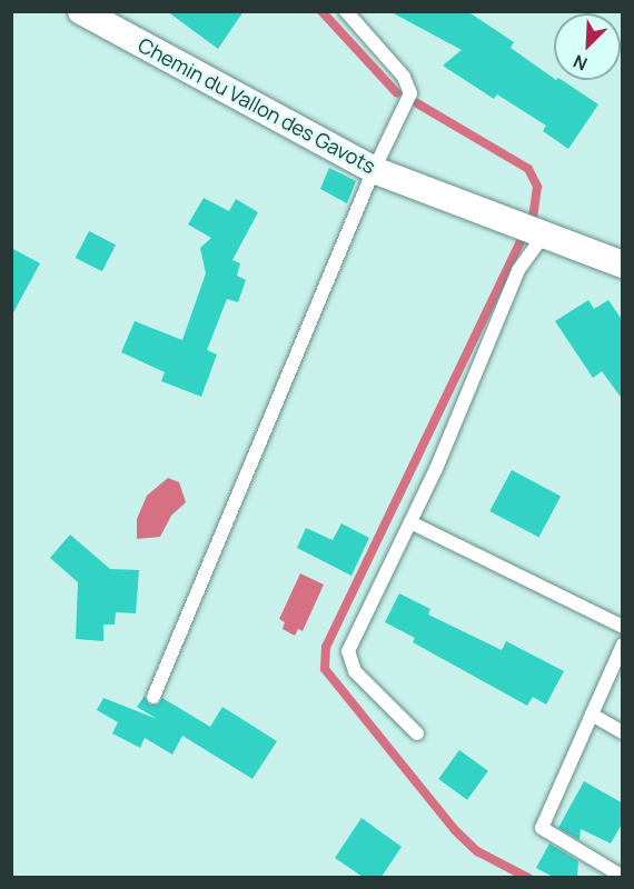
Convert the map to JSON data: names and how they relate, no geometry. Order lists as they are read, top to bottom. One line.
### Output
{"streets":{"street":["Chemin du Vallon des Gavots"]},"north":"bottom left"}
